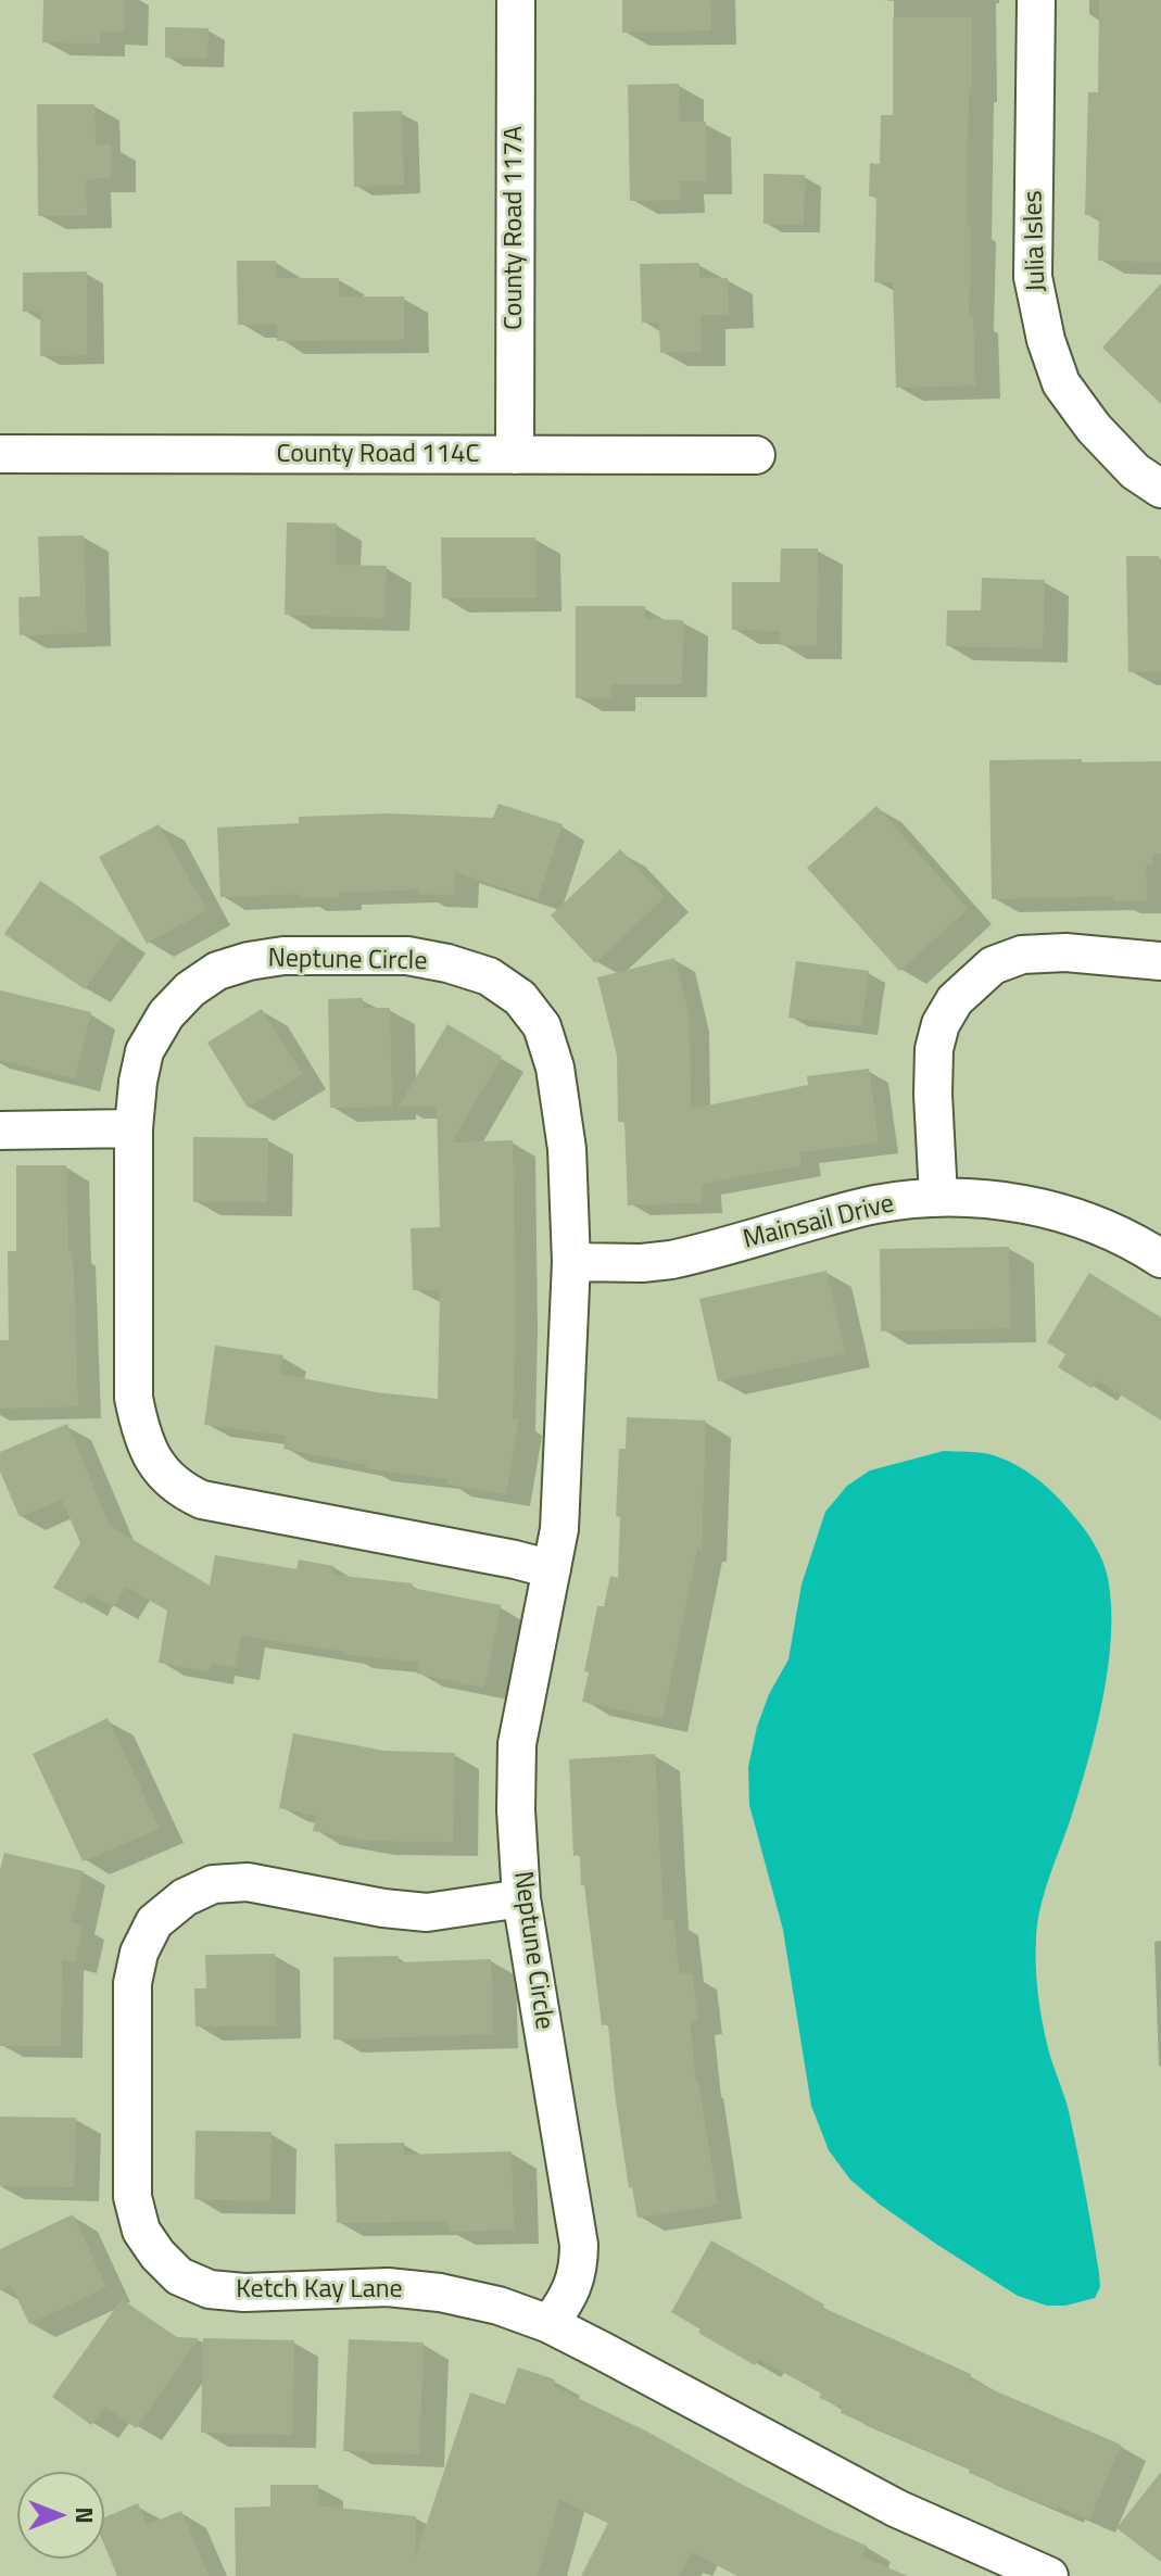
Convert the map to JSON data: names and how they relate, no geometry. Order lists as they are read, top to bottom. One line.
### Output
{"streets":{"street":["County Road 117A","Julia Isles","County Road 114C","Neptune Circle","Mainsail Drive","Ketch Kay Lane"]},"crossings":[["County Road 117A","County Road 114C"],["Neptune Circle","Mainsail Drive"],["Neptune Circle","Ketch Kay Lane"]],"north":"right"}
